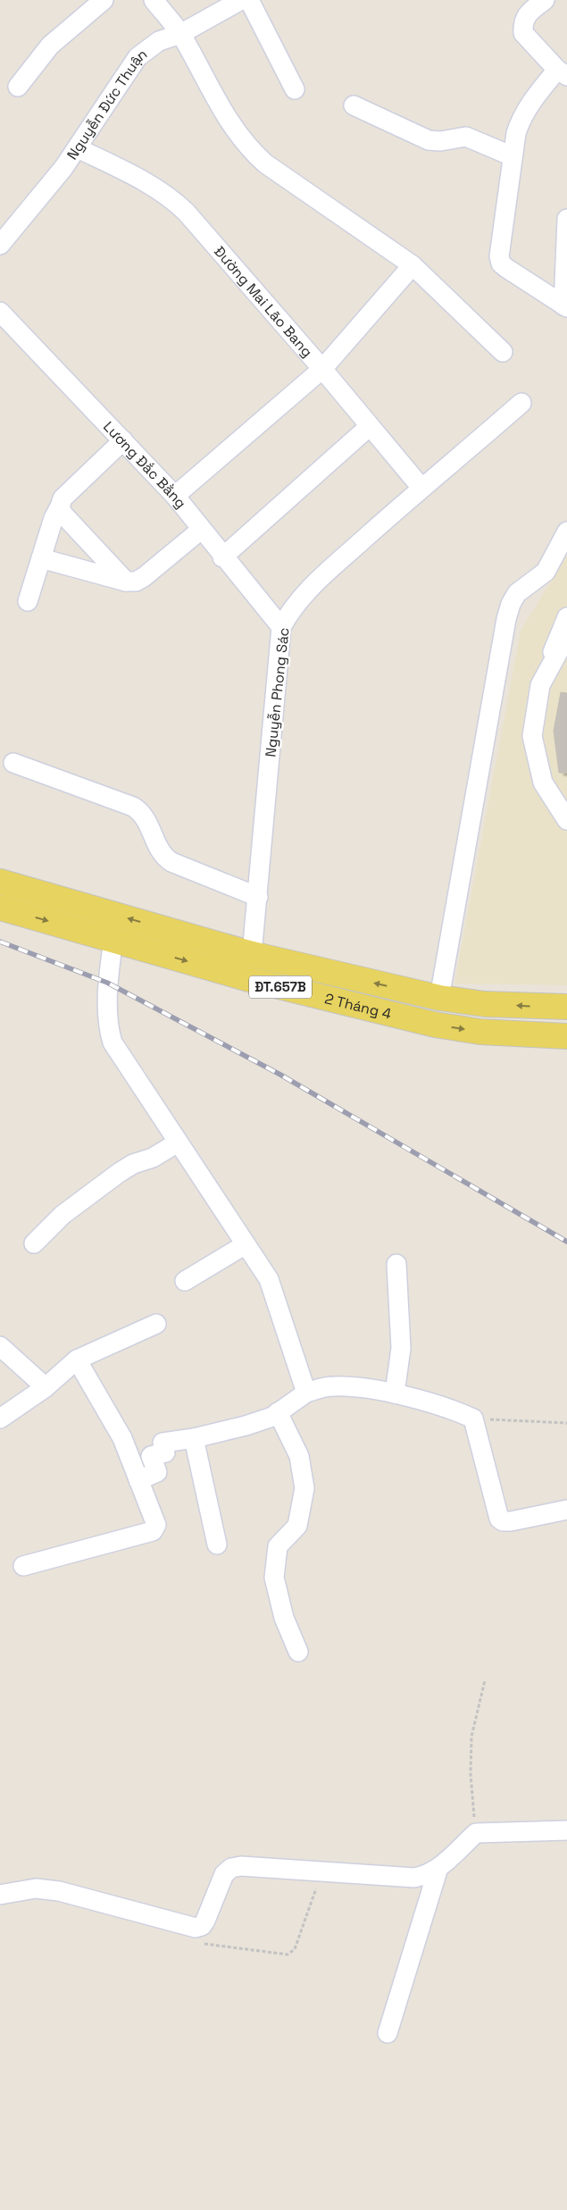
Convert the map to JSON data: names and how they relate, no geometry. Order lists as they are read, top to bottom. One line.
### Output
{"streets":{"main road":["ĐT.657B","2 Tháng 4"],"street":["Nguyễn Đức Thuận","Đường Mai Lão Bang","Lương Đắc Bằng","Nguyễn Phong Sác"]},"crossings":[["Nguyễn Đức Thuận","Đường Mai Lão Bang"],["Đường Mai Lão Bang","Nguyễn Phong Sác"],["Lương Đắc Bằng","Nguyễn Phong Sác"],["Nguyễn Phong Sác","2 Tháng 4"]]}
